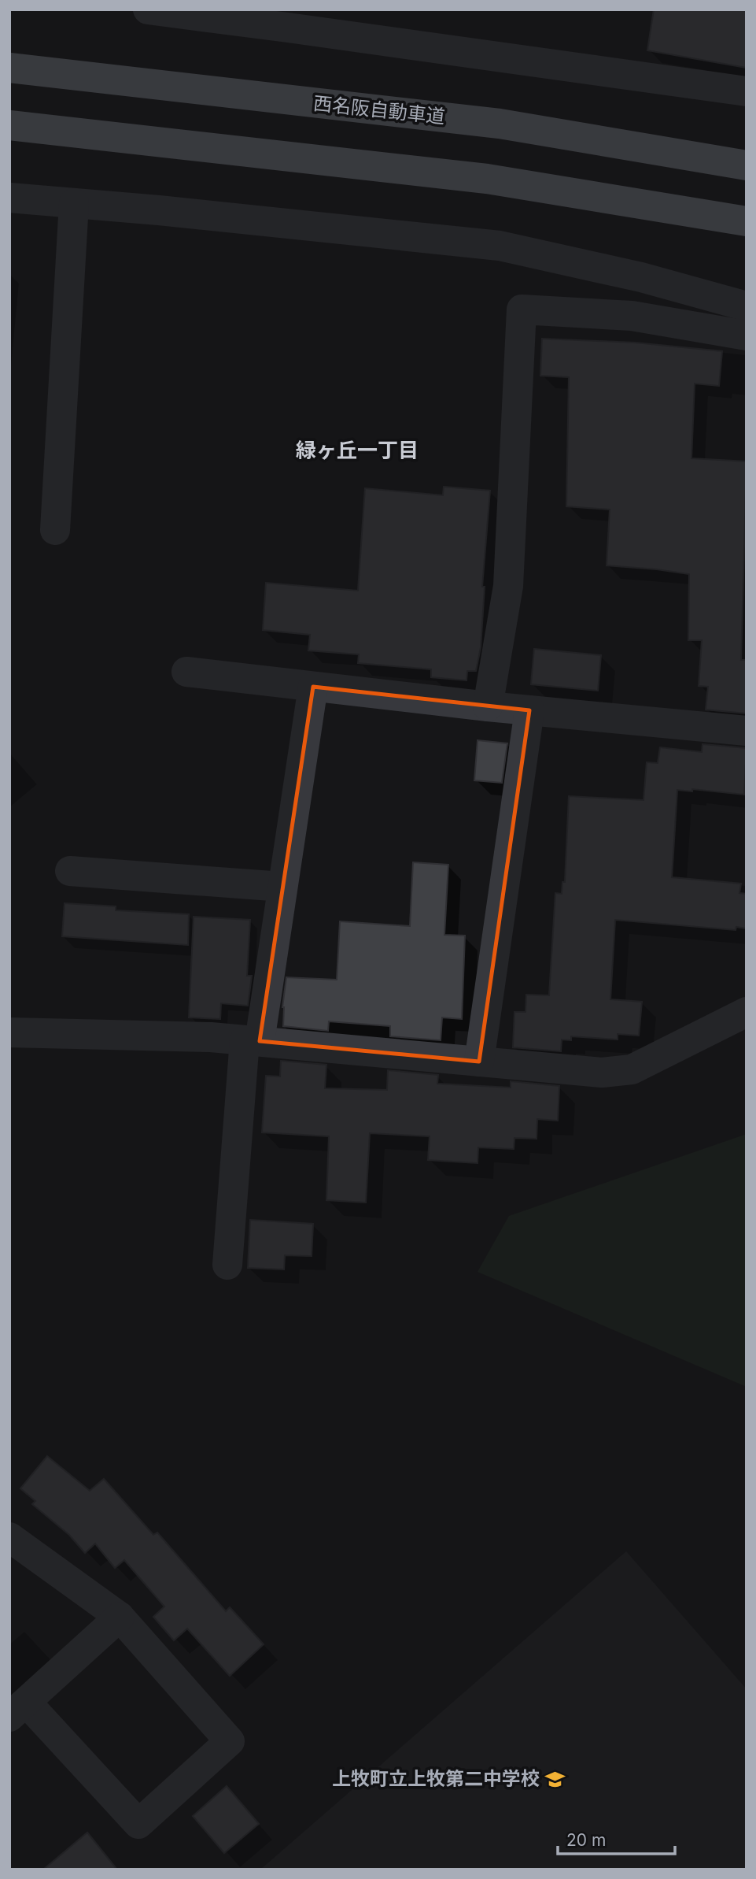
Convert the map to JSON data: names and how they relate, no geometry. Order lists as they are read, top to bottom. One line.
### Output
{"streets":{"highway":["西名阪自動車道"]},"districts":["緑ヶ丘一丁目"],"places":{"school or university":["上牧町立上牧第二中学校"]},"scale_bar":"20 m"}
